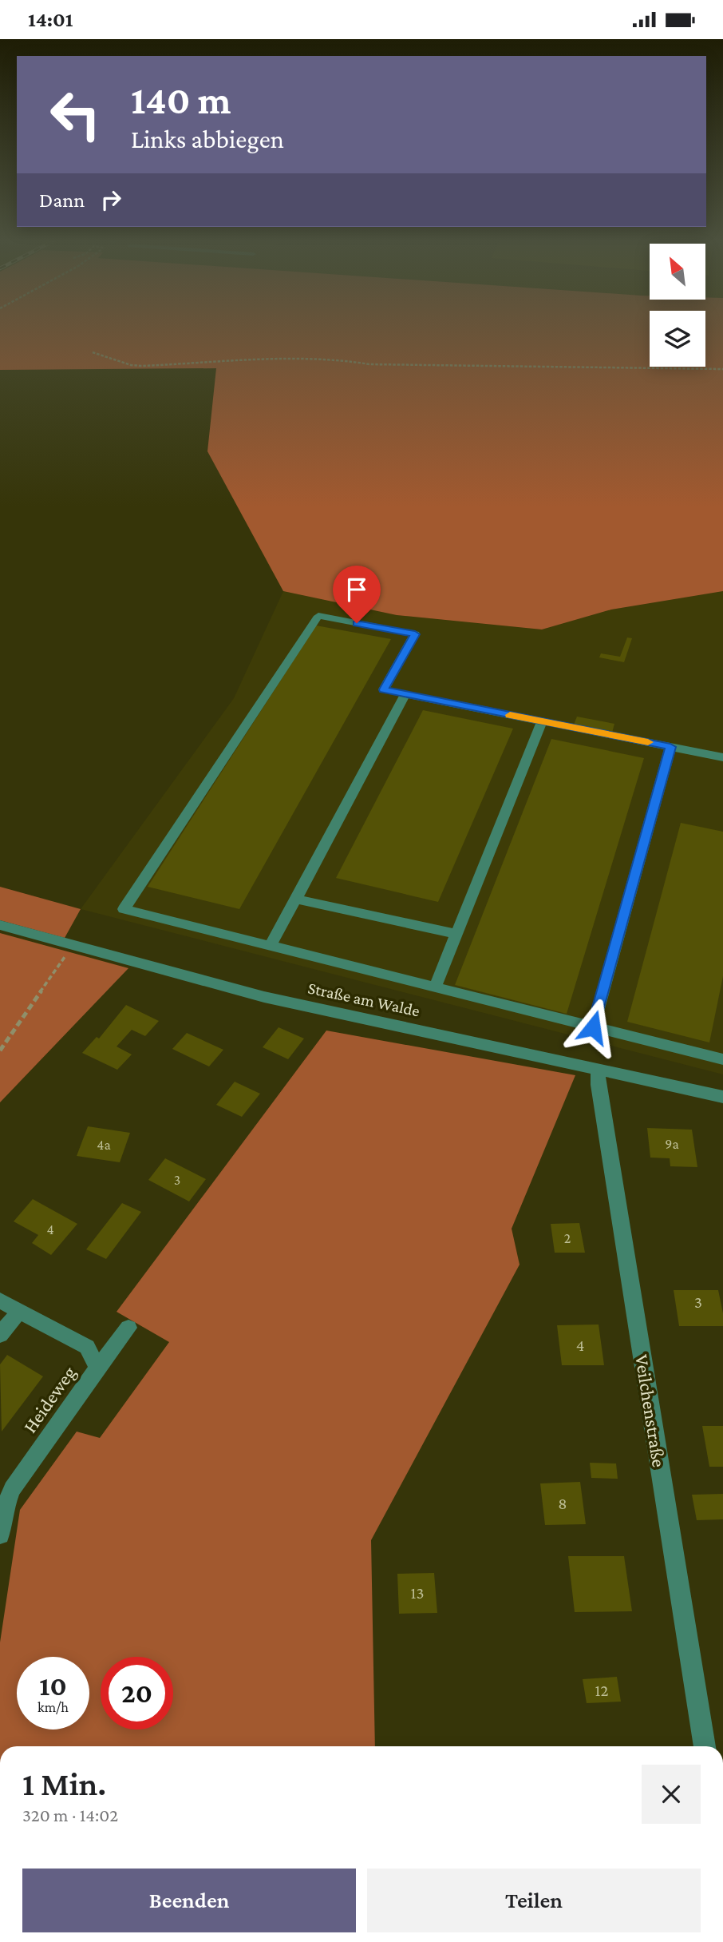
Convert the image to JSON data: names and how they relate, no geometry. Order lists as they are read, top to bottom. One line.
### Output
{"streets":{"street":["Straße am Walde","Heideweg","Veilchenstraße"]},"crossings":[["Straße am Walde","Veilchenstraße"]],"house_numbers":["9a","4a","3","4","2","3","4","8","13","12"],"north":"top left","page":{"status":"14:01","turn":["140 m","Links abbiegen"],"then":"Dann","speed":"10 km/h","limit":"20","heading":["1 Min.","320 m · 14:02"],"buttons":["Beenden","Teilen"]}}
